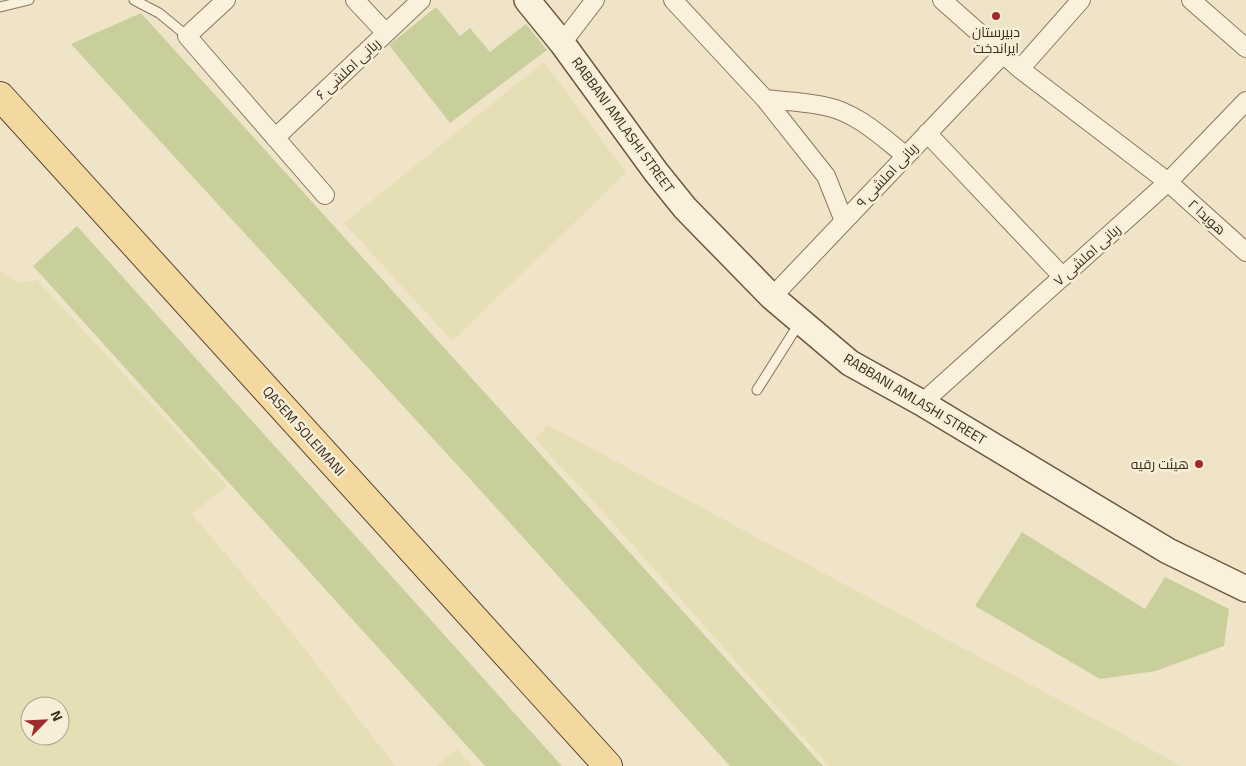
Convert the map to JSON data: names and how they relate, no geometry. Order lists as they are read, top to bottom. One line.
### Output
{"streets":{"main road":["QASEM SOLEIMANI"],"street":["ربانی املشی ۶","RABBANI AMLASHI STREET","ربانی املشی ۹","هویدا ۲","ربانی املشی ۷"]},"crossings":[["RABBANI AMLASHI STREET","ربانی املشی ۹"],["RABBANI AMLASHI STREET","ربانی املشی ۷"],["ربانی املشی ۹","هویدا ۲"],["هویدا ۲","ربانی املشی ۷"]],"places":["دبیرستان ایراندخت","هيئت رقیه"],"north":"top right"}
